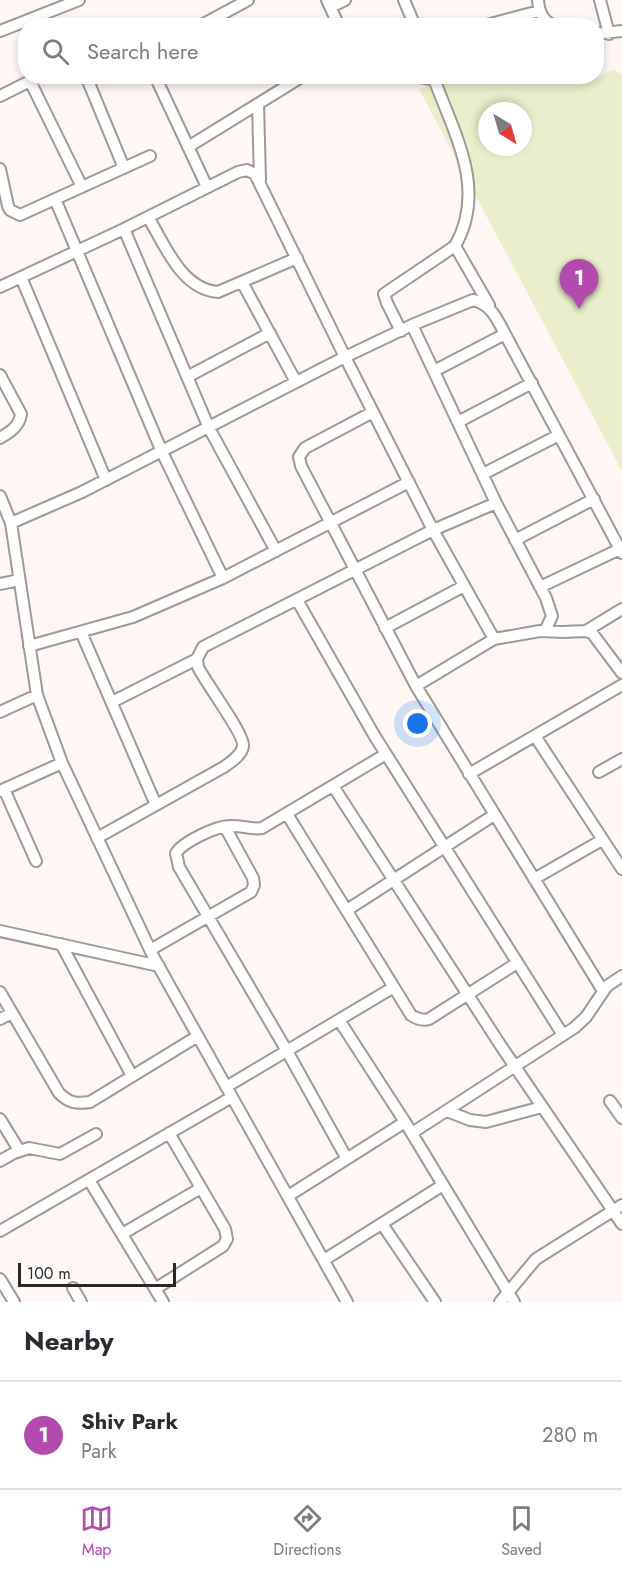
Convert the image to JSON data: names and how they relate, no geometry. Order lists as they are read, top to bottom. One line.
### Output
{"scale_bar":"100 m","north":"bottom right","page":{"search":"Search here","pins":"1","scale":"100 m","heading":"Nearby","list":[{"mark":"1","name":"Shiv Park","note":"Park","value":"280 m"}],"nav":["Map","Directions","Saved"]}}
